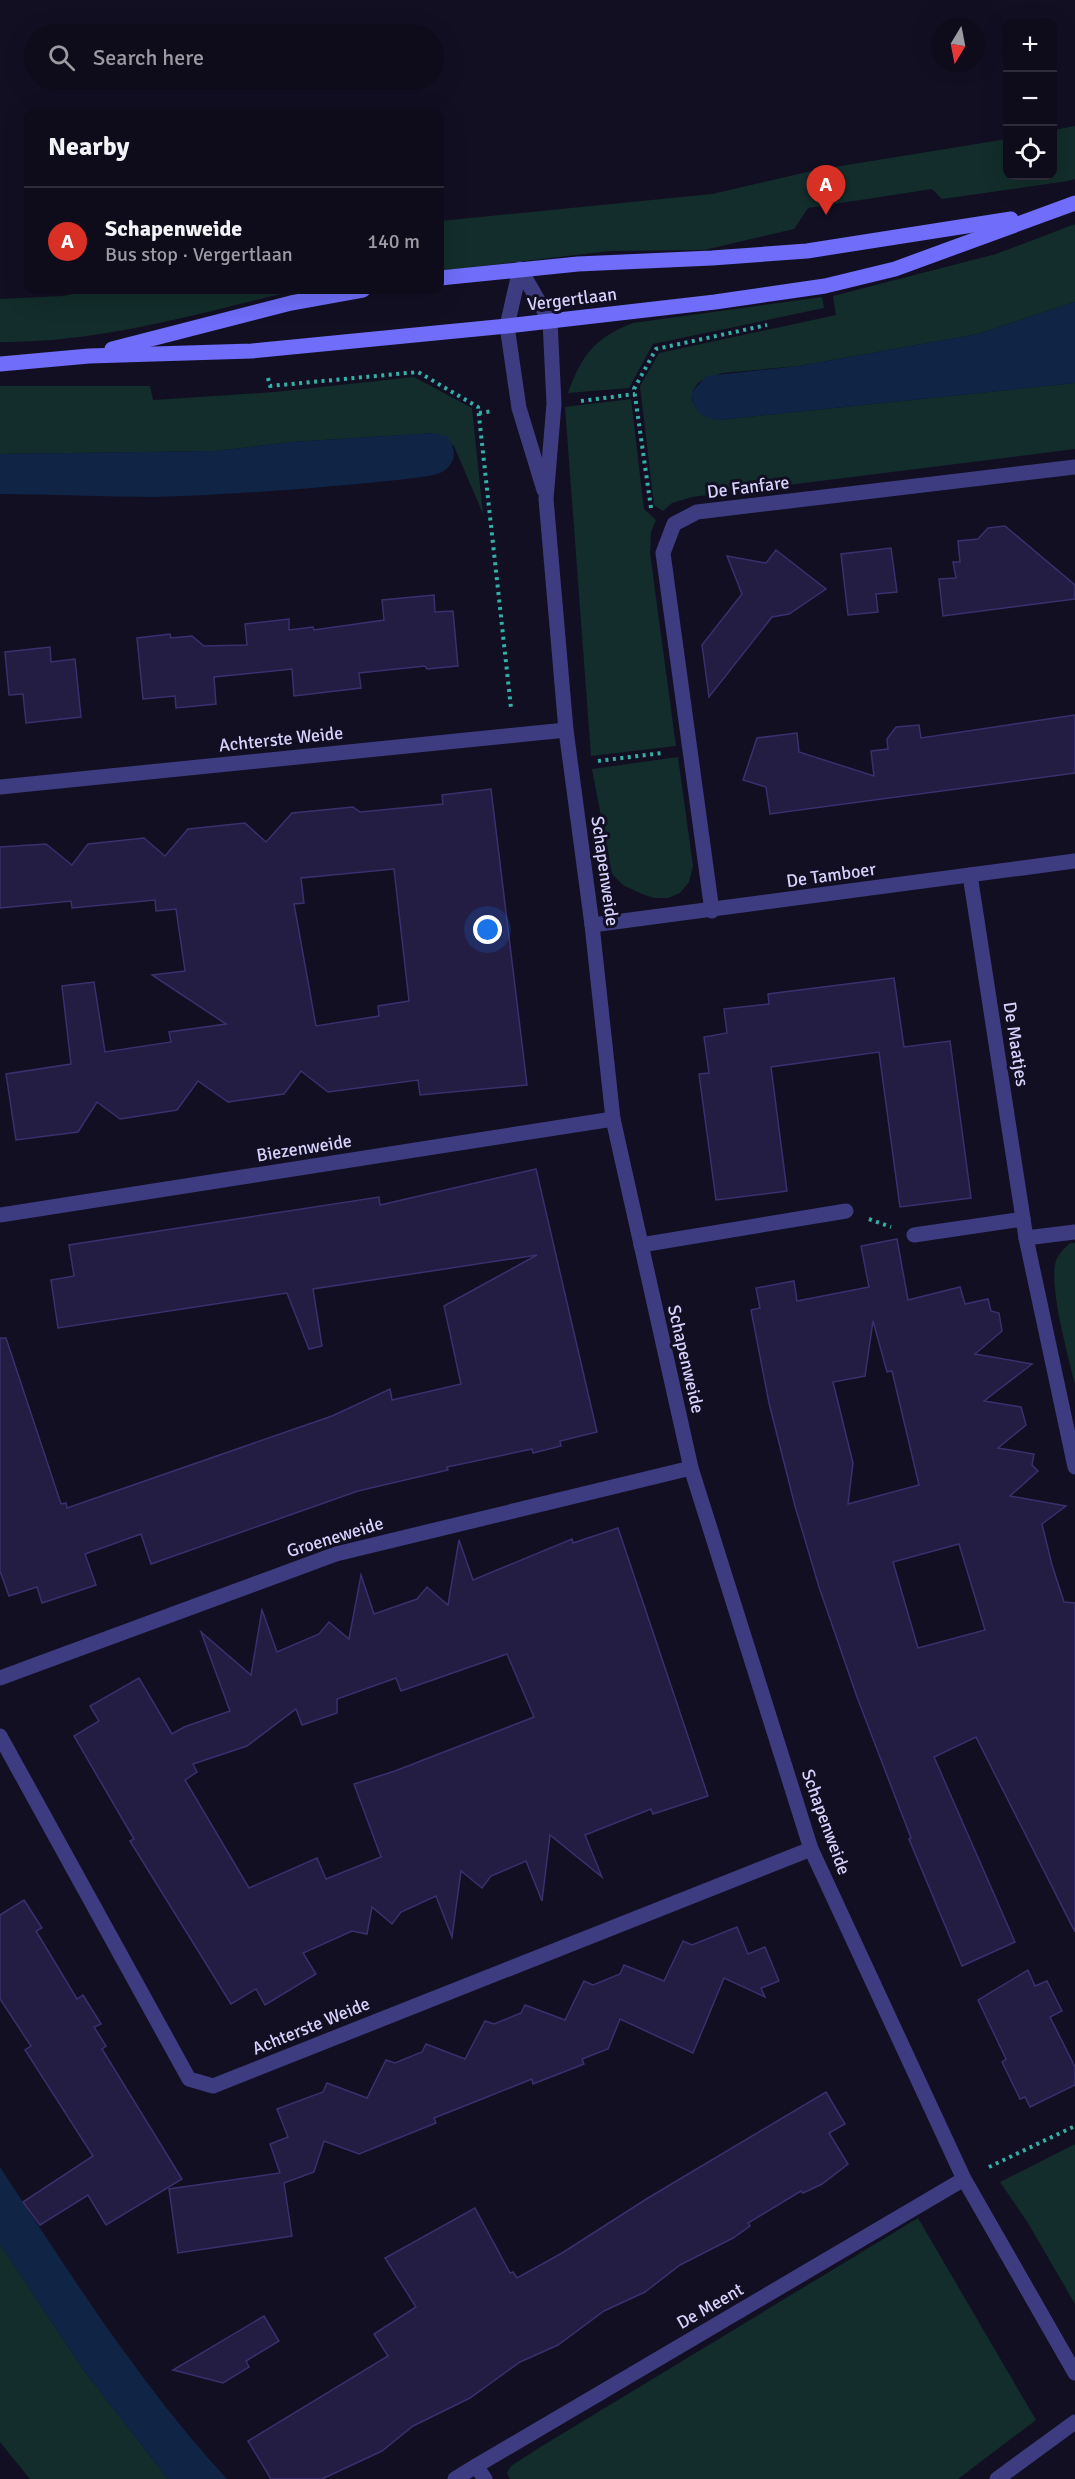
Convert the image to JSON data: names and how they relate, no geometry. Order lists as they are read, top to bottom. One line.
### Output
{"streets":{"street":["Vergertlaan","De Fanfare","Achterste Weide","Schapenweide","De Tamboer","De Maatjes","Biezenweide","Groeneweide","De Meent"]},"crossings":[["Vergertlaan","Schapenweide"],["Achterste Weide","Schapenweide"],["Schapenweide","De Tamboer"],["Schapenweide","Biezenweide"],["Schapenweide","Groeneweide"],["Schapenweide","De Meent"],["De Tamboer","De Maatjes"]],"north":"bottom","page":{"map_buttons":["+","−"],"search":"Search here","heading":"Nearby","pins":"A","list":[{"mark":"A","name":"Schapenweide","note":"Bus stop · Vergertlaan","value":"140 m"}]}}
